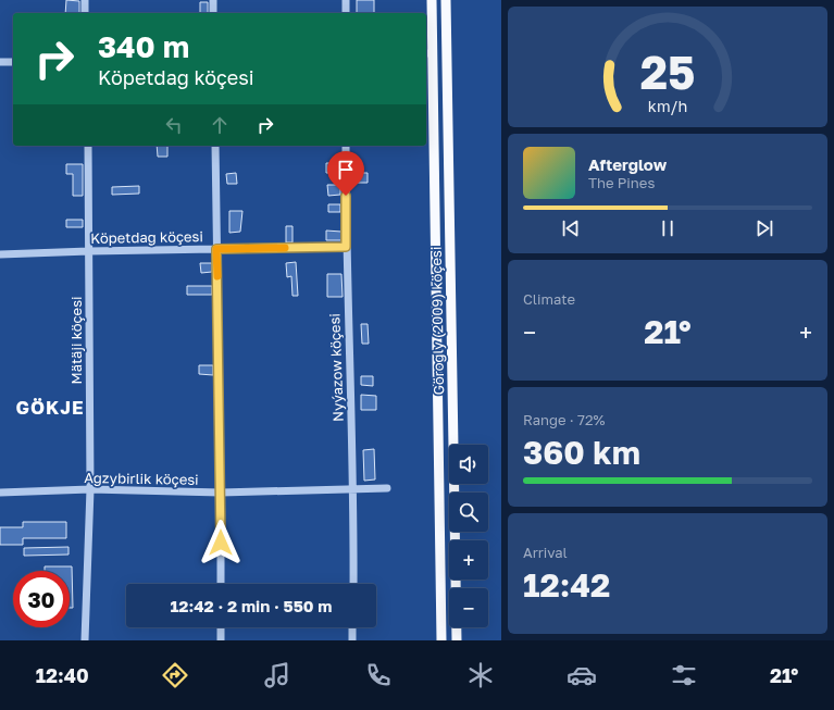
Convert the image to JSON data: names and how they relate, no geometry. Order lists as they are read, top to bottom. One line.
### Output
{"streets":{"main road":["Görogly (2009) köçesi"],"street":["Köpetdag köçesi","Mätäji köçesi","Nyýazow köçesi","Agzybirlik köçesi"]},"crossings":[["Köpetdag köçesi","Mätäji köçesi"],["Köpetdag köçesi","Nyýazow köçesi"],["Mätäji köçesi","Agzybirlik köçesi"],["Nyýazow köçesi","Agzybirlik köçesi"]],"districts":["GÖKJE"],"page":{"turn":["340 m","Köpetdag köçesi"],"song":["Afterglow","The Pines"],"tile":["Climate",["Range · 72%","360 km"],["Arrival","12:42"]],"heat":["−","21°","+"],"map_buttons":["+","−"],"limit":"30","trip":"12:42 · 2 min · 550 m","tabs":["12:40","21°"],"gauge":["25","km/h"]}}
